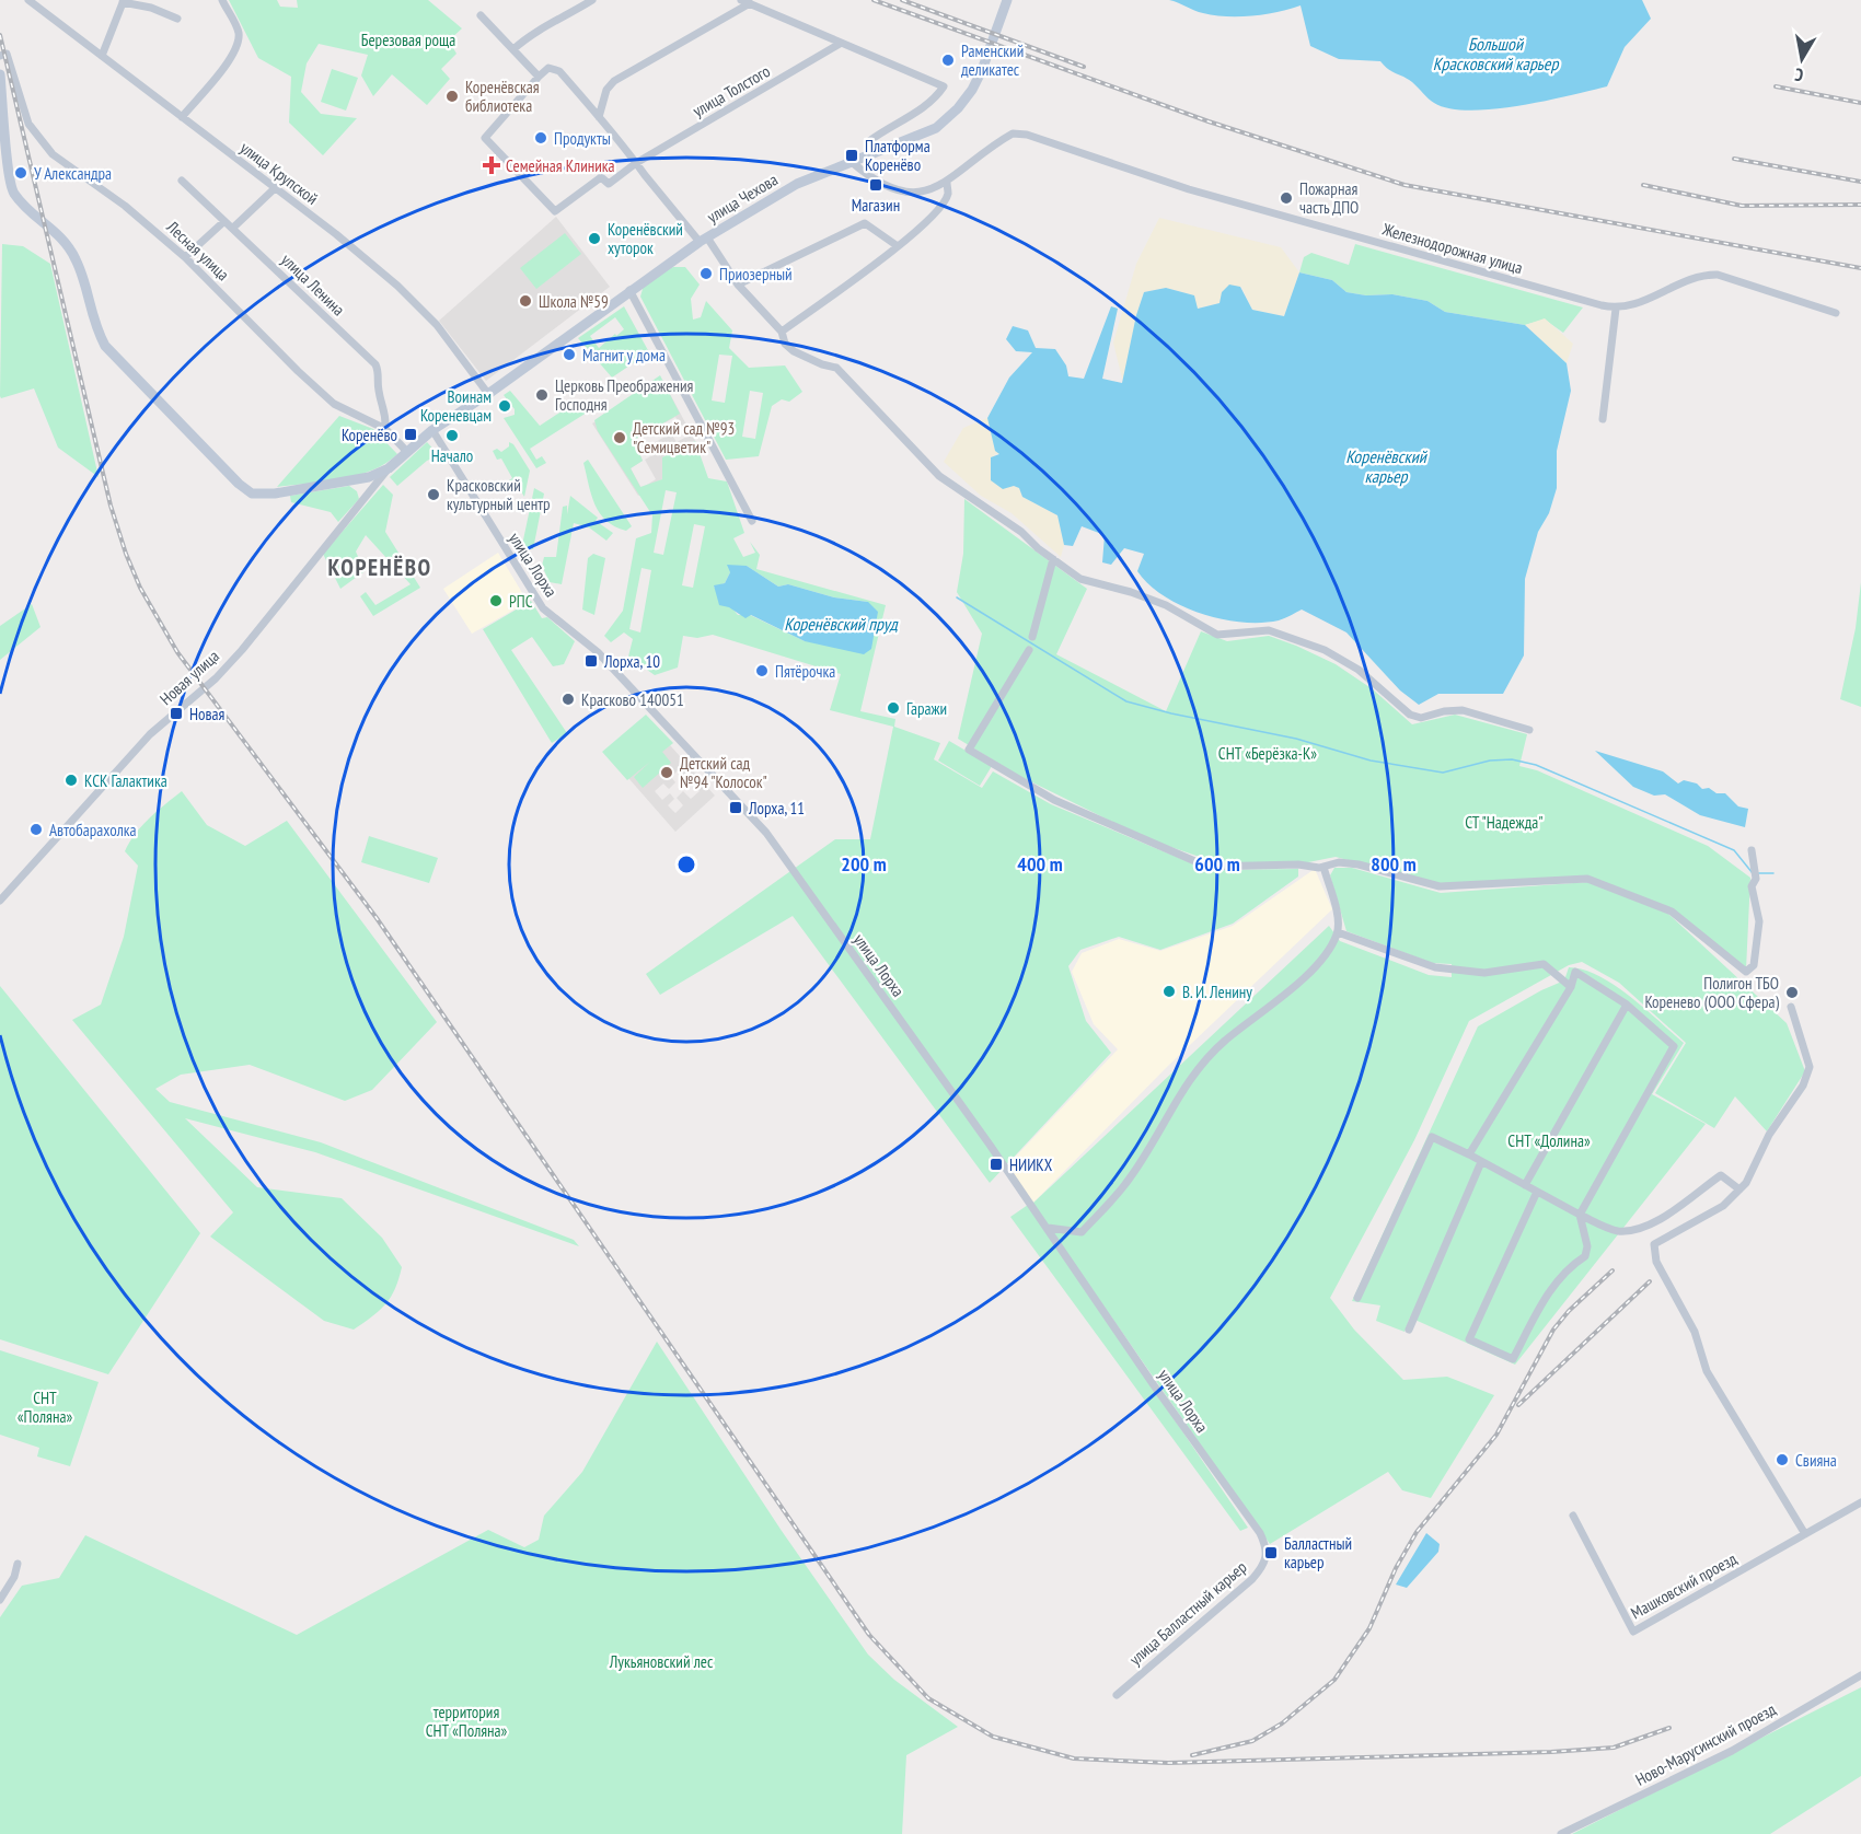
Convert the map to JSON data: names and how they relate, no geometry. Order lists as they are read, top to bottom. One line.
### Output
{"streets":{"main road":["улица Чехова"],"street":["улица Толстого","улица Крупской","Железнодорожная улица","Лесная улица","улица Ленина","улица Лорха","Новая улица","Машковский проезд","улица Балластный карьер","Ново-Марусинский проезд"]},"crossings":[["улица Крупской","улица Чехова"],["улица Чехова","Железнодорожная улица"],["улица Чехова","Лесная улица"],["улица Чехова","улица Лорха"],["Лесная улица","улица Ленина"],["улица Лорха","улица Балластный карьер"]],"districts":["КОРЕНЁВО"],"water":["Большой Красковский карьер","Коренёвский карьер","Коренёвский пруд"],"parks":["Березовая роща","СНТ «Берёзка-К»","СТ \"Надежда\"","СНТ «Долина»","СНТ «Поляна»","Лукьяновский лес","территория СНТ «Поляна»"],"places":{"other":["Раменский деликатес","Коренёвская библиотека","Продукты","У Александра","Пожарная часть ДПО","Коренёвский хуторок","Приозерный","Школа №59","Магнит у дома","Церковь Преображения Господня","Воинам Кореневцам","Начало","Детский сад №93 \"Семицветик\"","Красковский культурный центр","РПС","Пятёрочка","Красково 140051","Гаражи","Детский сад №94 \"Колосок\"","КСК Галактика","Автобарахолка","В. И. Ленину","Полигон ТБО Коренево (ООО Сфера)","Свияна"],"transit":["Платформа Коренёво","Магазин","Коренёво","Лорха, 10","Новая","Лорха, 11","НИИКХ","Балластный карьер"],"health":["Семейная Клиника"]},"north":"bottom","rings":["200 m","400 m","600 m","800 m"]}
